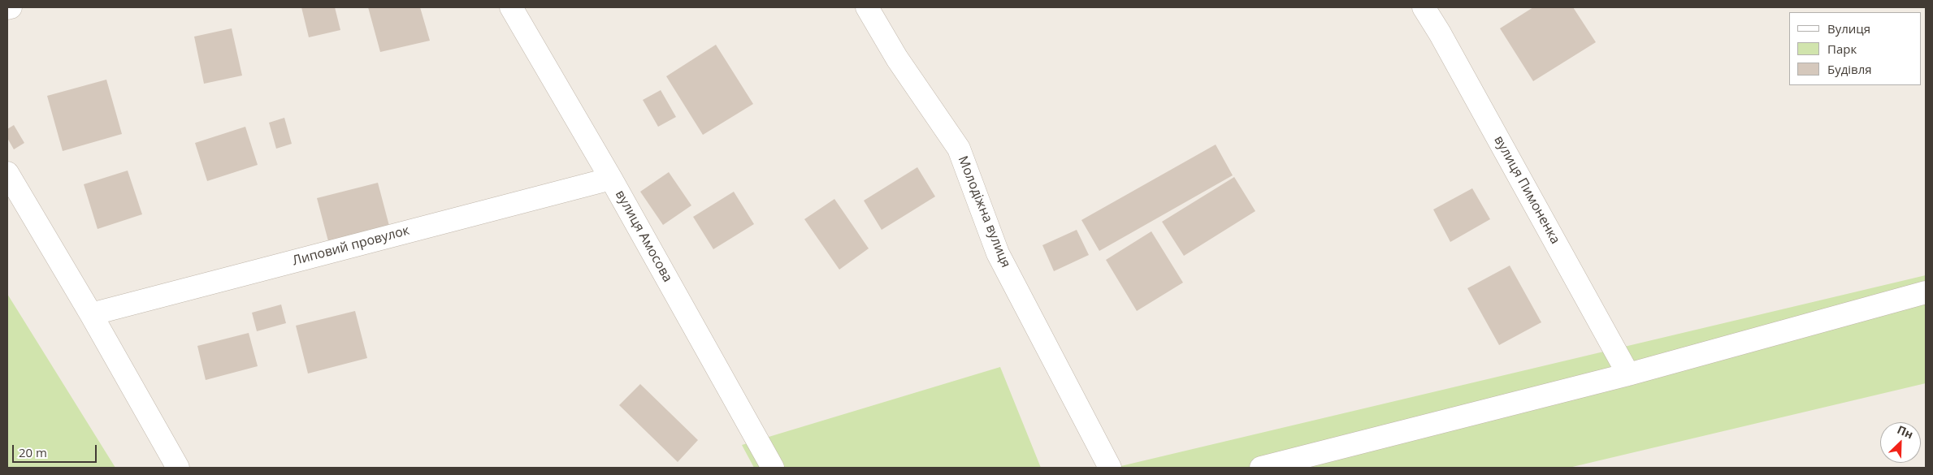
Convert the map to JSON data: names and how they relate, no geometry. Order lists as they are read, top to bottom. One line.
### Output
{"streets":{"street":["вулиця Пимоненка","Молодіжна вулиця","вулиця Амосова","Липовий провулок"]},"crossings":[["вулиця Амосова","Липовий провулок"]],"legend":["Вулиця","Парк","Будівля"],"scale_bar":"20 m","north":"top right"}
